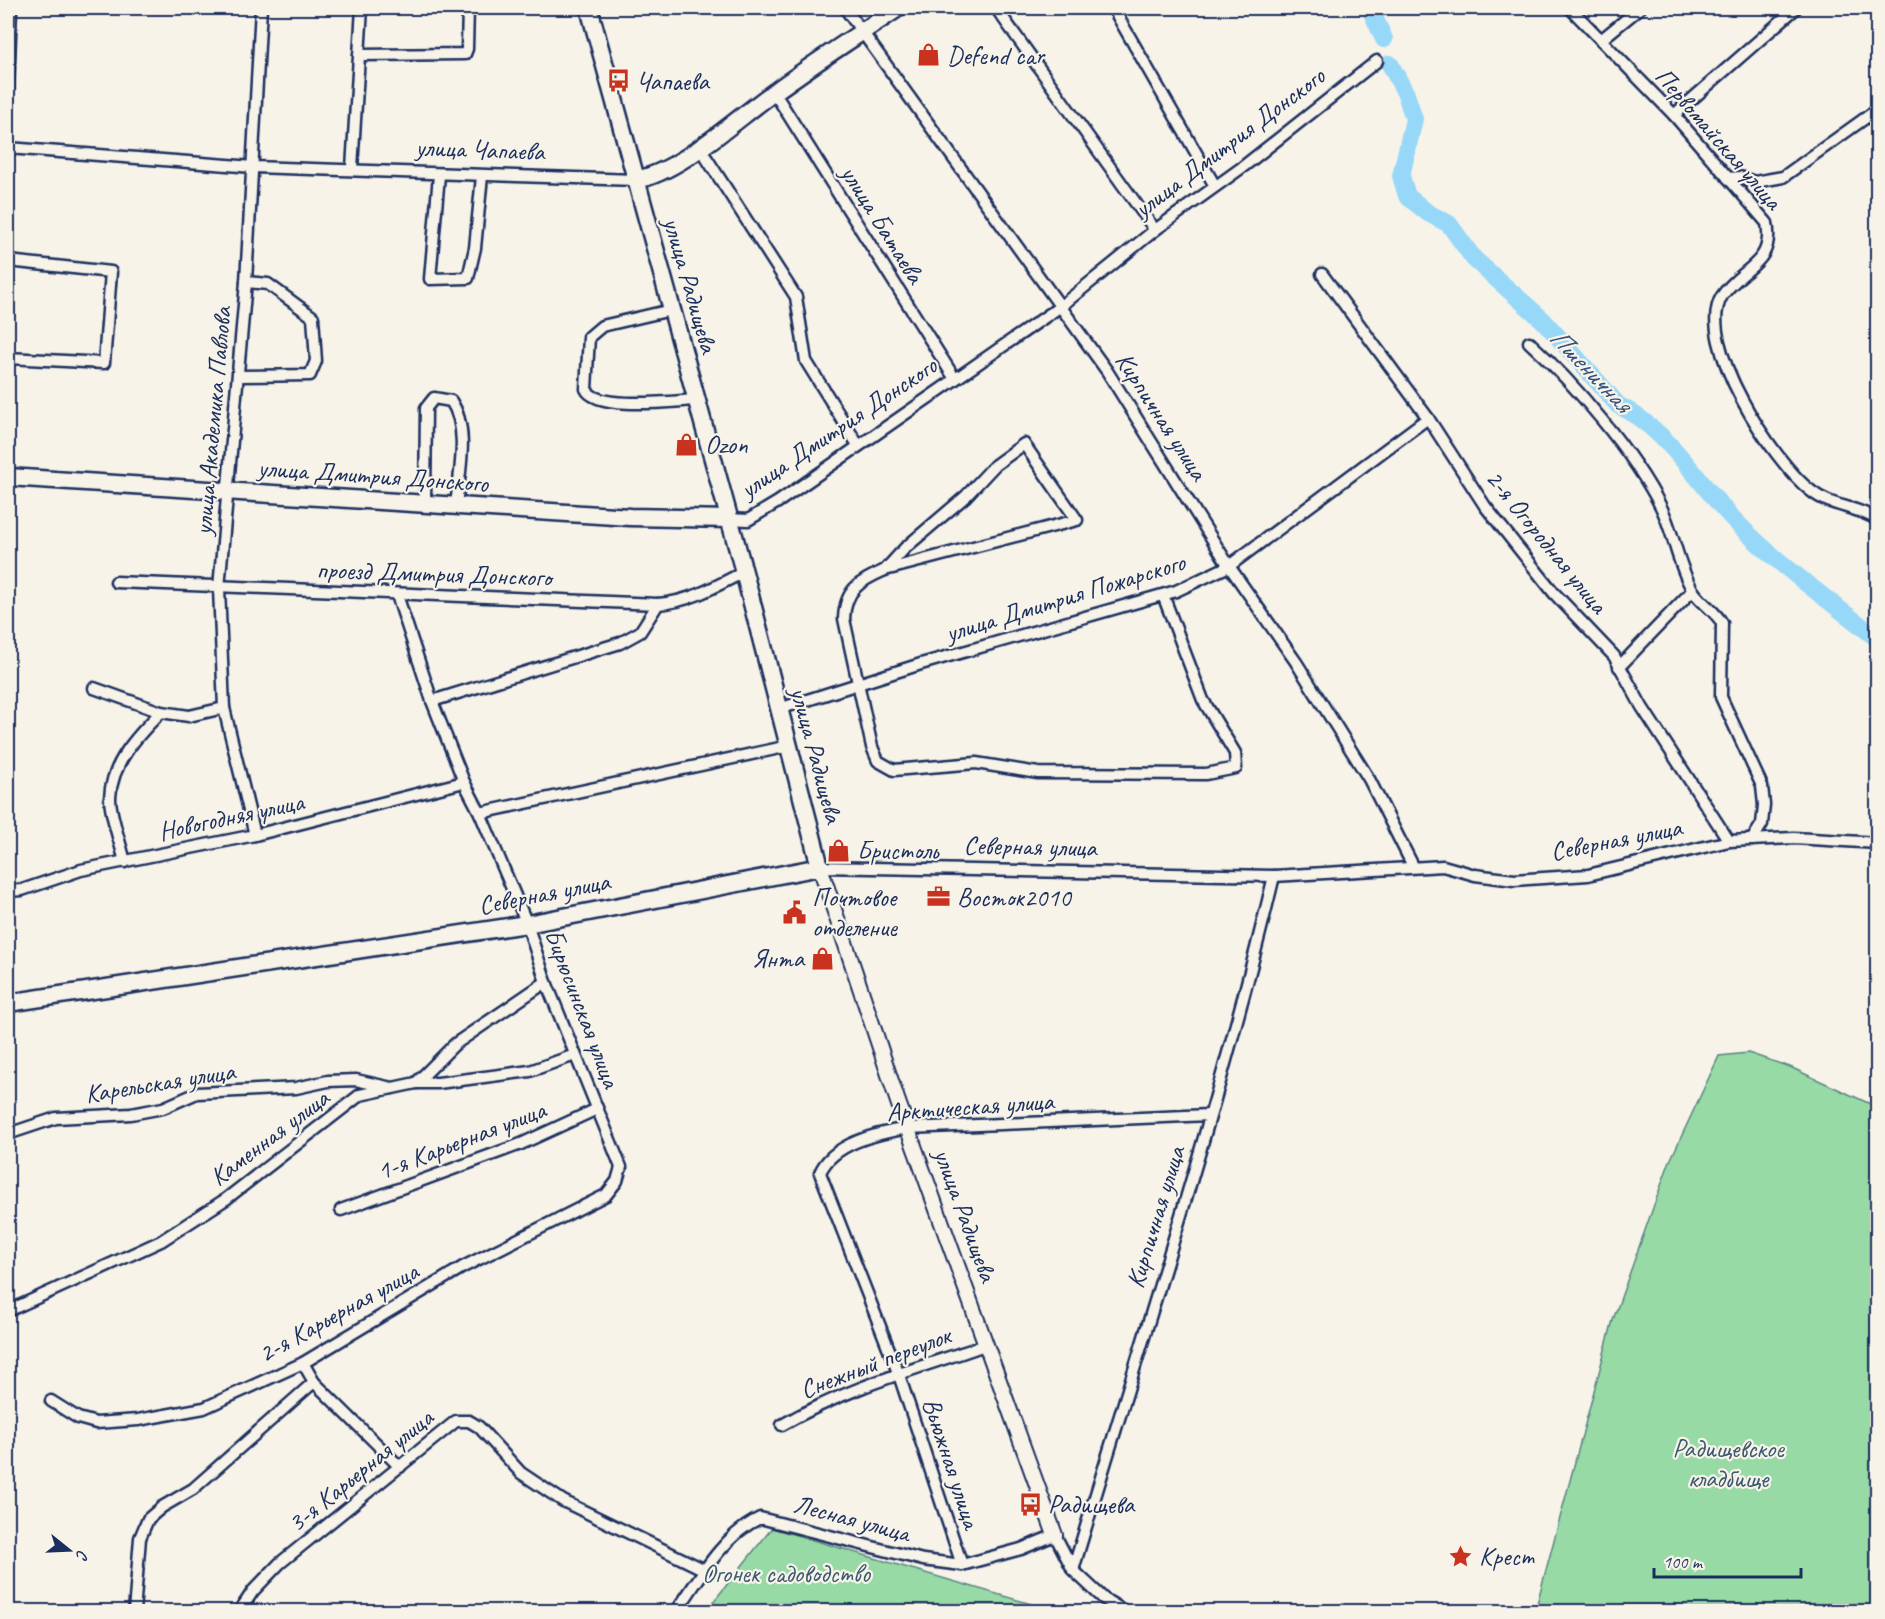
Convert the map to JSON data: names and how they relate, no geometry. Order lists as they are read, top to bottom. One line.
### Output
{"streets":{"main road":["улица Дмитрия Донского","улица Чапаева","улица Радищева","Северная улица"],"street":["Первомайская улица","улица Батаева","Кирпичная улица","улица Академика Павлова","2-я Огородная улица","проезд Дмитрия Донского","улица Дмитрия Пожарского","Новогодняя улица","Бирюсинская улица","Карельская улица","Арктическая улица","Каменная улица","1-я Карьерная улица","2-я Карьерная улица","Снежный переулок","Вьюжная улица","3-я Карьерная улица","Лесная улица"]},"crossings":[["улица Дмитрия Донского","улица Батаева"],["улица Дмитрия Донского","улица Радищева"],["улица Дмитрия Донского","Кирпичная улица"],["улица Дмитрия Донского","улица Академика Павлова"],["улица Чапаева","улица Батаева"],["улица Чапаева","улица Радищева"],["улица Чапаева","Кирпичная улица"],["улица Чапаева","улица Академика Павлова"],["улица Радищева","проезд Дмитрия Донского"],["улица Радищева","улица Дмитрия Пожарского"],["улица Радищева","Северная улица"],["улица Радищева","Арктическая улица"],["улица Радищева","Снежный переулок"],["улица Радищева","Лесная улица"],["Кирпичная улица","улица Дмитрия Пожарского"],["Кирпичная улица","Северная улица"],["Кирпичная улица","Арктическая улица"],["улица Академика Павлова","проезд Дмитрия Донского"],["улица Академика Павлова","Новогодняя улица"],["2-я Огородная улица","улица Дмитрия Пожарского"],["2-я Огородная улица","Северная улица"],["проезд Дмитрия Донского","Бирюсинская улица"],["Новогодняя улица","Бирюсинская улица"],["Северная улица","Бирюсинская улица"],["Бирюсинская улица","Каменная улица"],["Бирюсинская улица","1-я Карьерная улица"],["Бирюсинская улица","2-я Карьерная улица"],["Карельская улица","Каменная улица"],["Арктическая улица","Снежный переулок"],["Арктическая улица","Вьюжная улица"],["Снежный переулок","Вьюжная улица"],["Вьюжная улица","Лесная улица"],["3-я Карьерная улица","Лесная улица"]],"water":["Пшеничная"],"parks":["Радищевское кладбище","Огонек садоводство"],"places":{"shop":["Defend car","Ozon","Бристоль","Янта"],"bus stop":["Чапаева","Радищева"],"office":["Восток2010"],"public building":["Почтовое отделение"],"place":["Крест"]},"scale_bar":"100 m","north":"right"}
